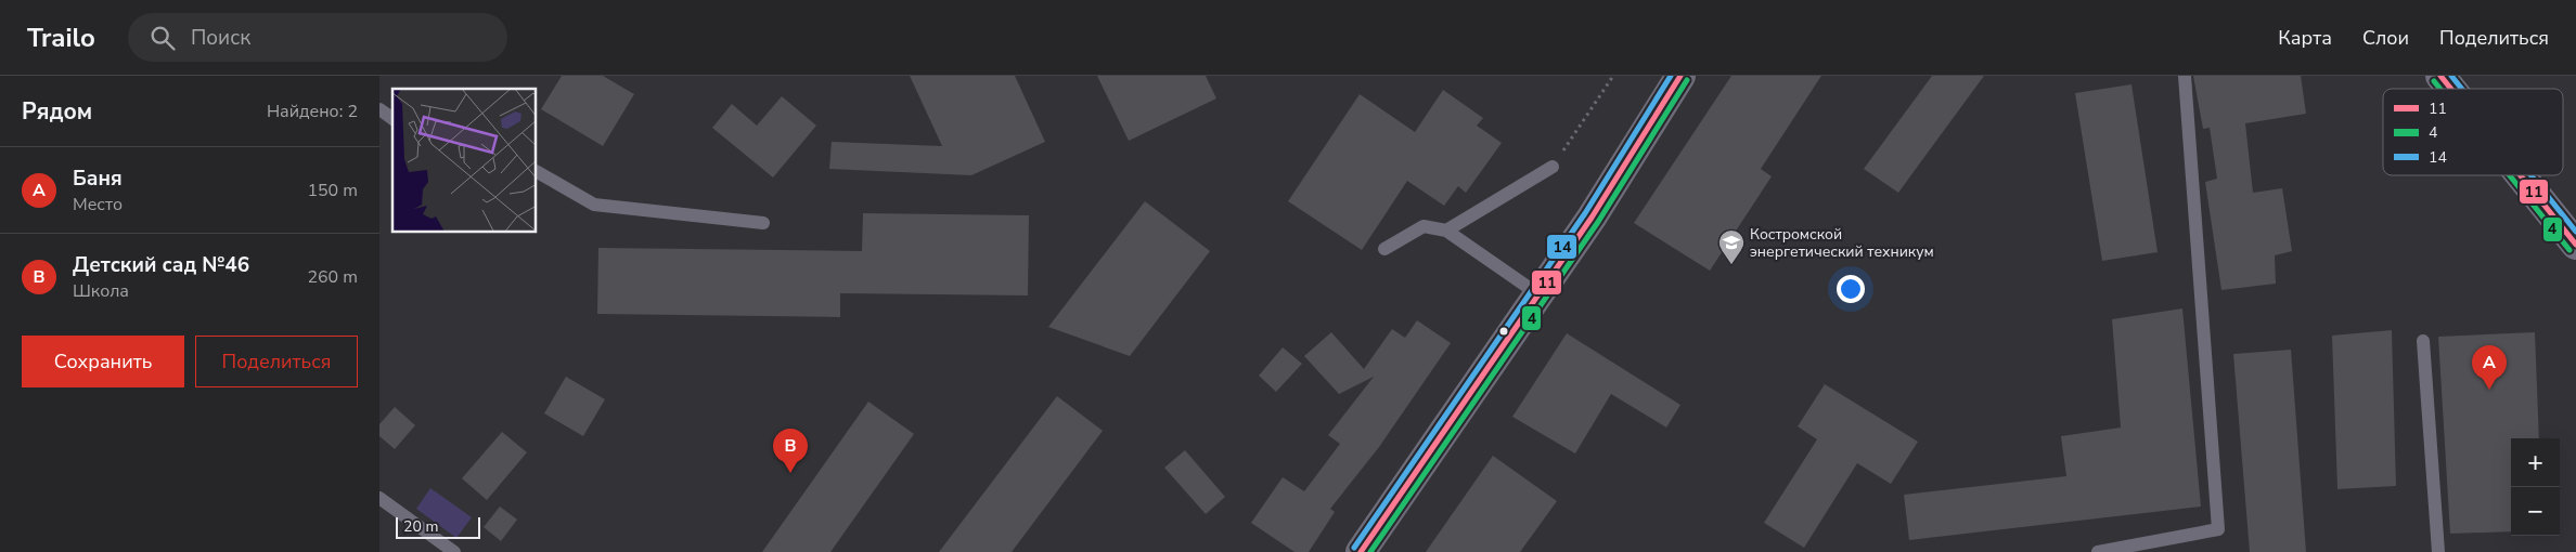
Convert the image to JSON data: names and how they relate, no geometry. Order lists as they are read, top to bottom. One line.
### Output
{"places":{"school or university":["Костромской энергетический техникум"]},"lines":["transit line 11","transit line 14","transit line 4"],"legend":["11","4","14"],"scale_bar":"20 m","page":{"header":"Trailo","search":"Поиск","nav":["Карта","Слои","Поделиться"],"heading":["Рядом","Найдено: 2"],"list":[{"mark":"A","name":"Баня","note":"Место","value":"150 m"},{"mark":"B","name":"Детский сад №46","note":"Школа","value":"260 m"}],"buttons":["Сохранить","Поделиться"],"pins":["A","B"],"map_buttons":["+","−"],"scale":"20 m"}}
